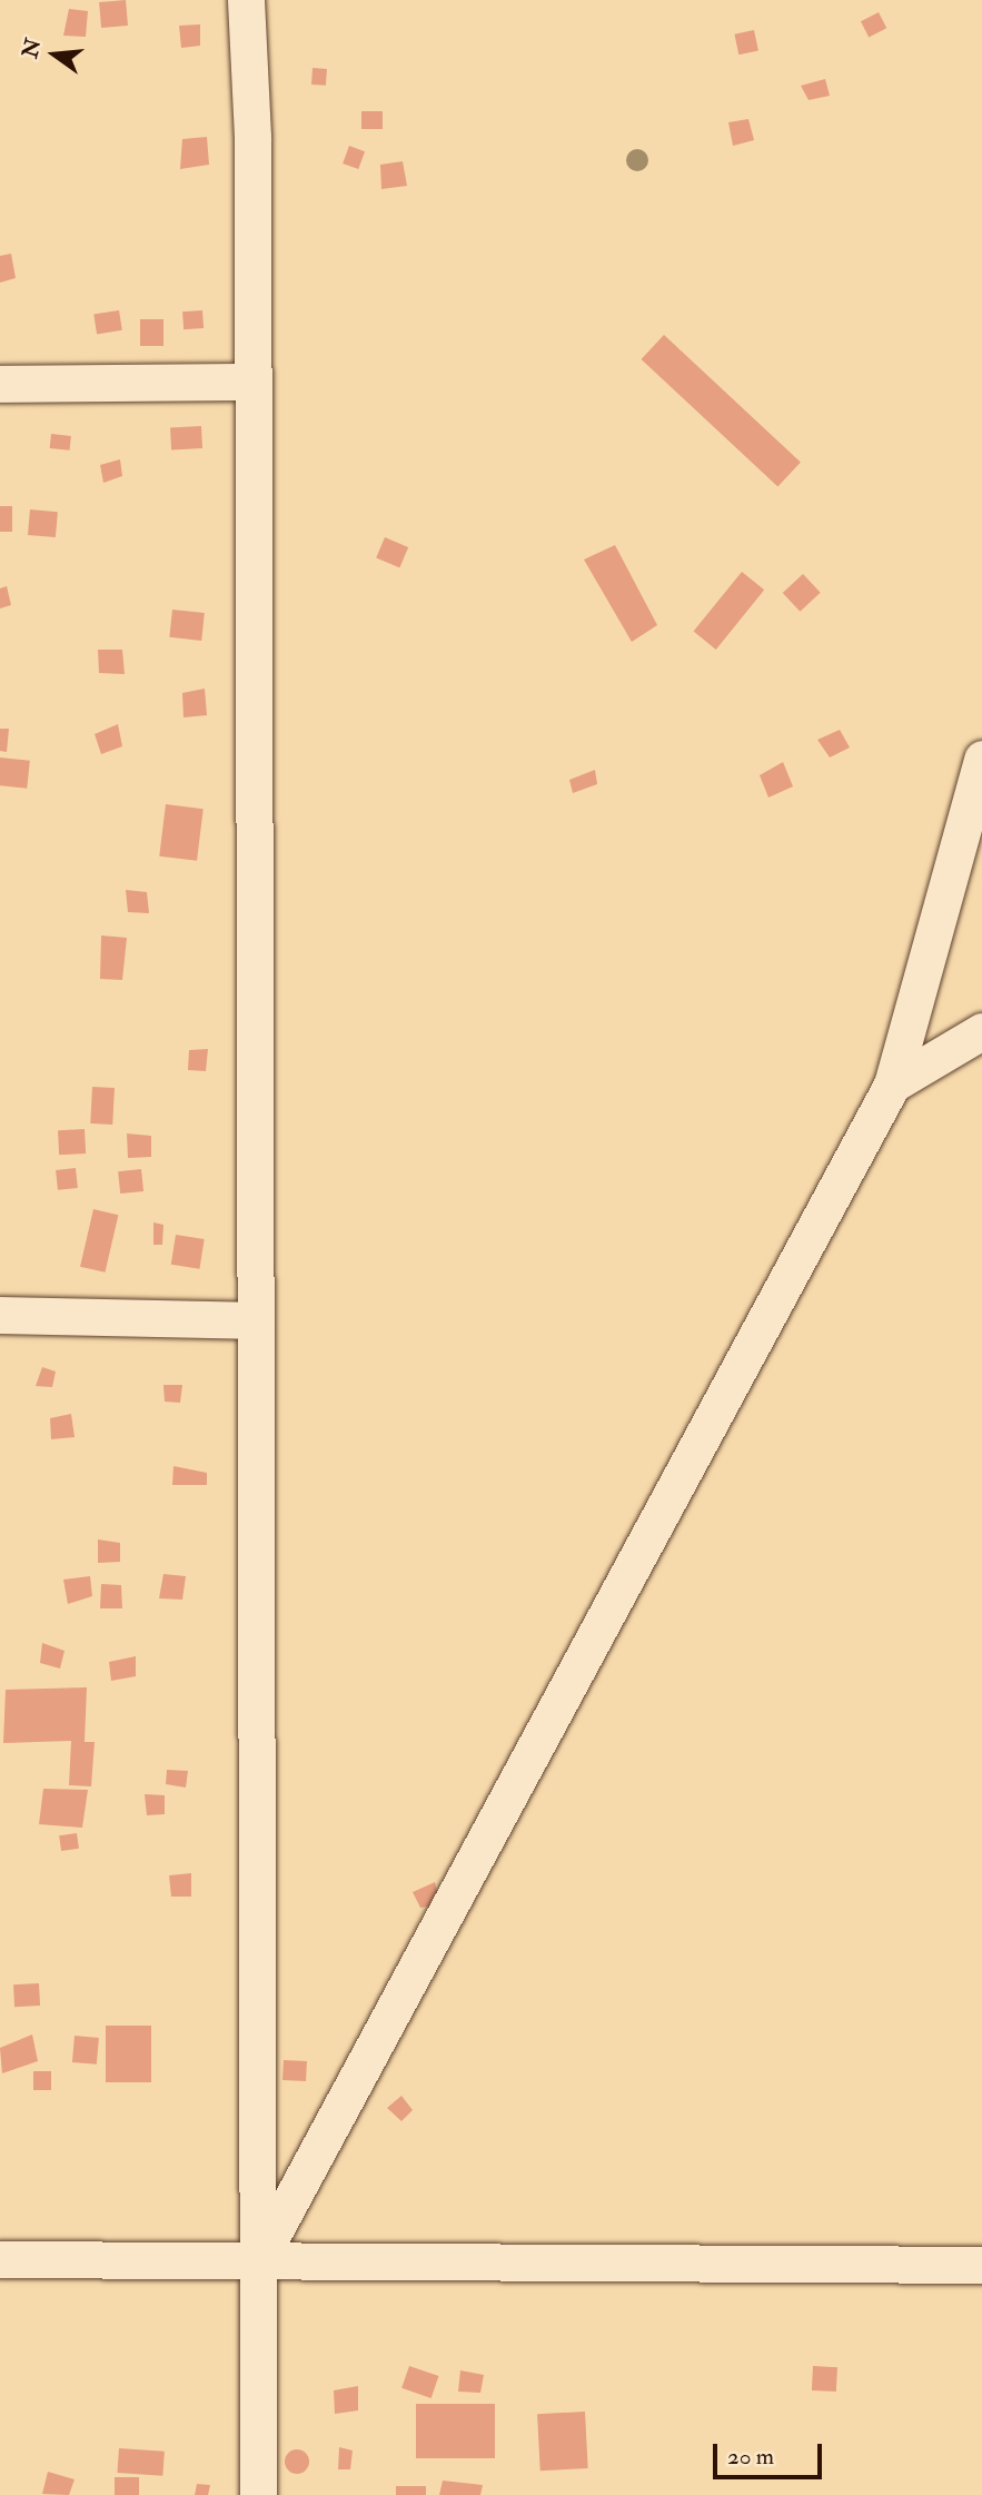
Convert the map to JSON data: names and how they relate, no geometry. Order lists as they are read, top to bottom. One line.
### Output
{"scale_bar":"20 m","north":"left"}
